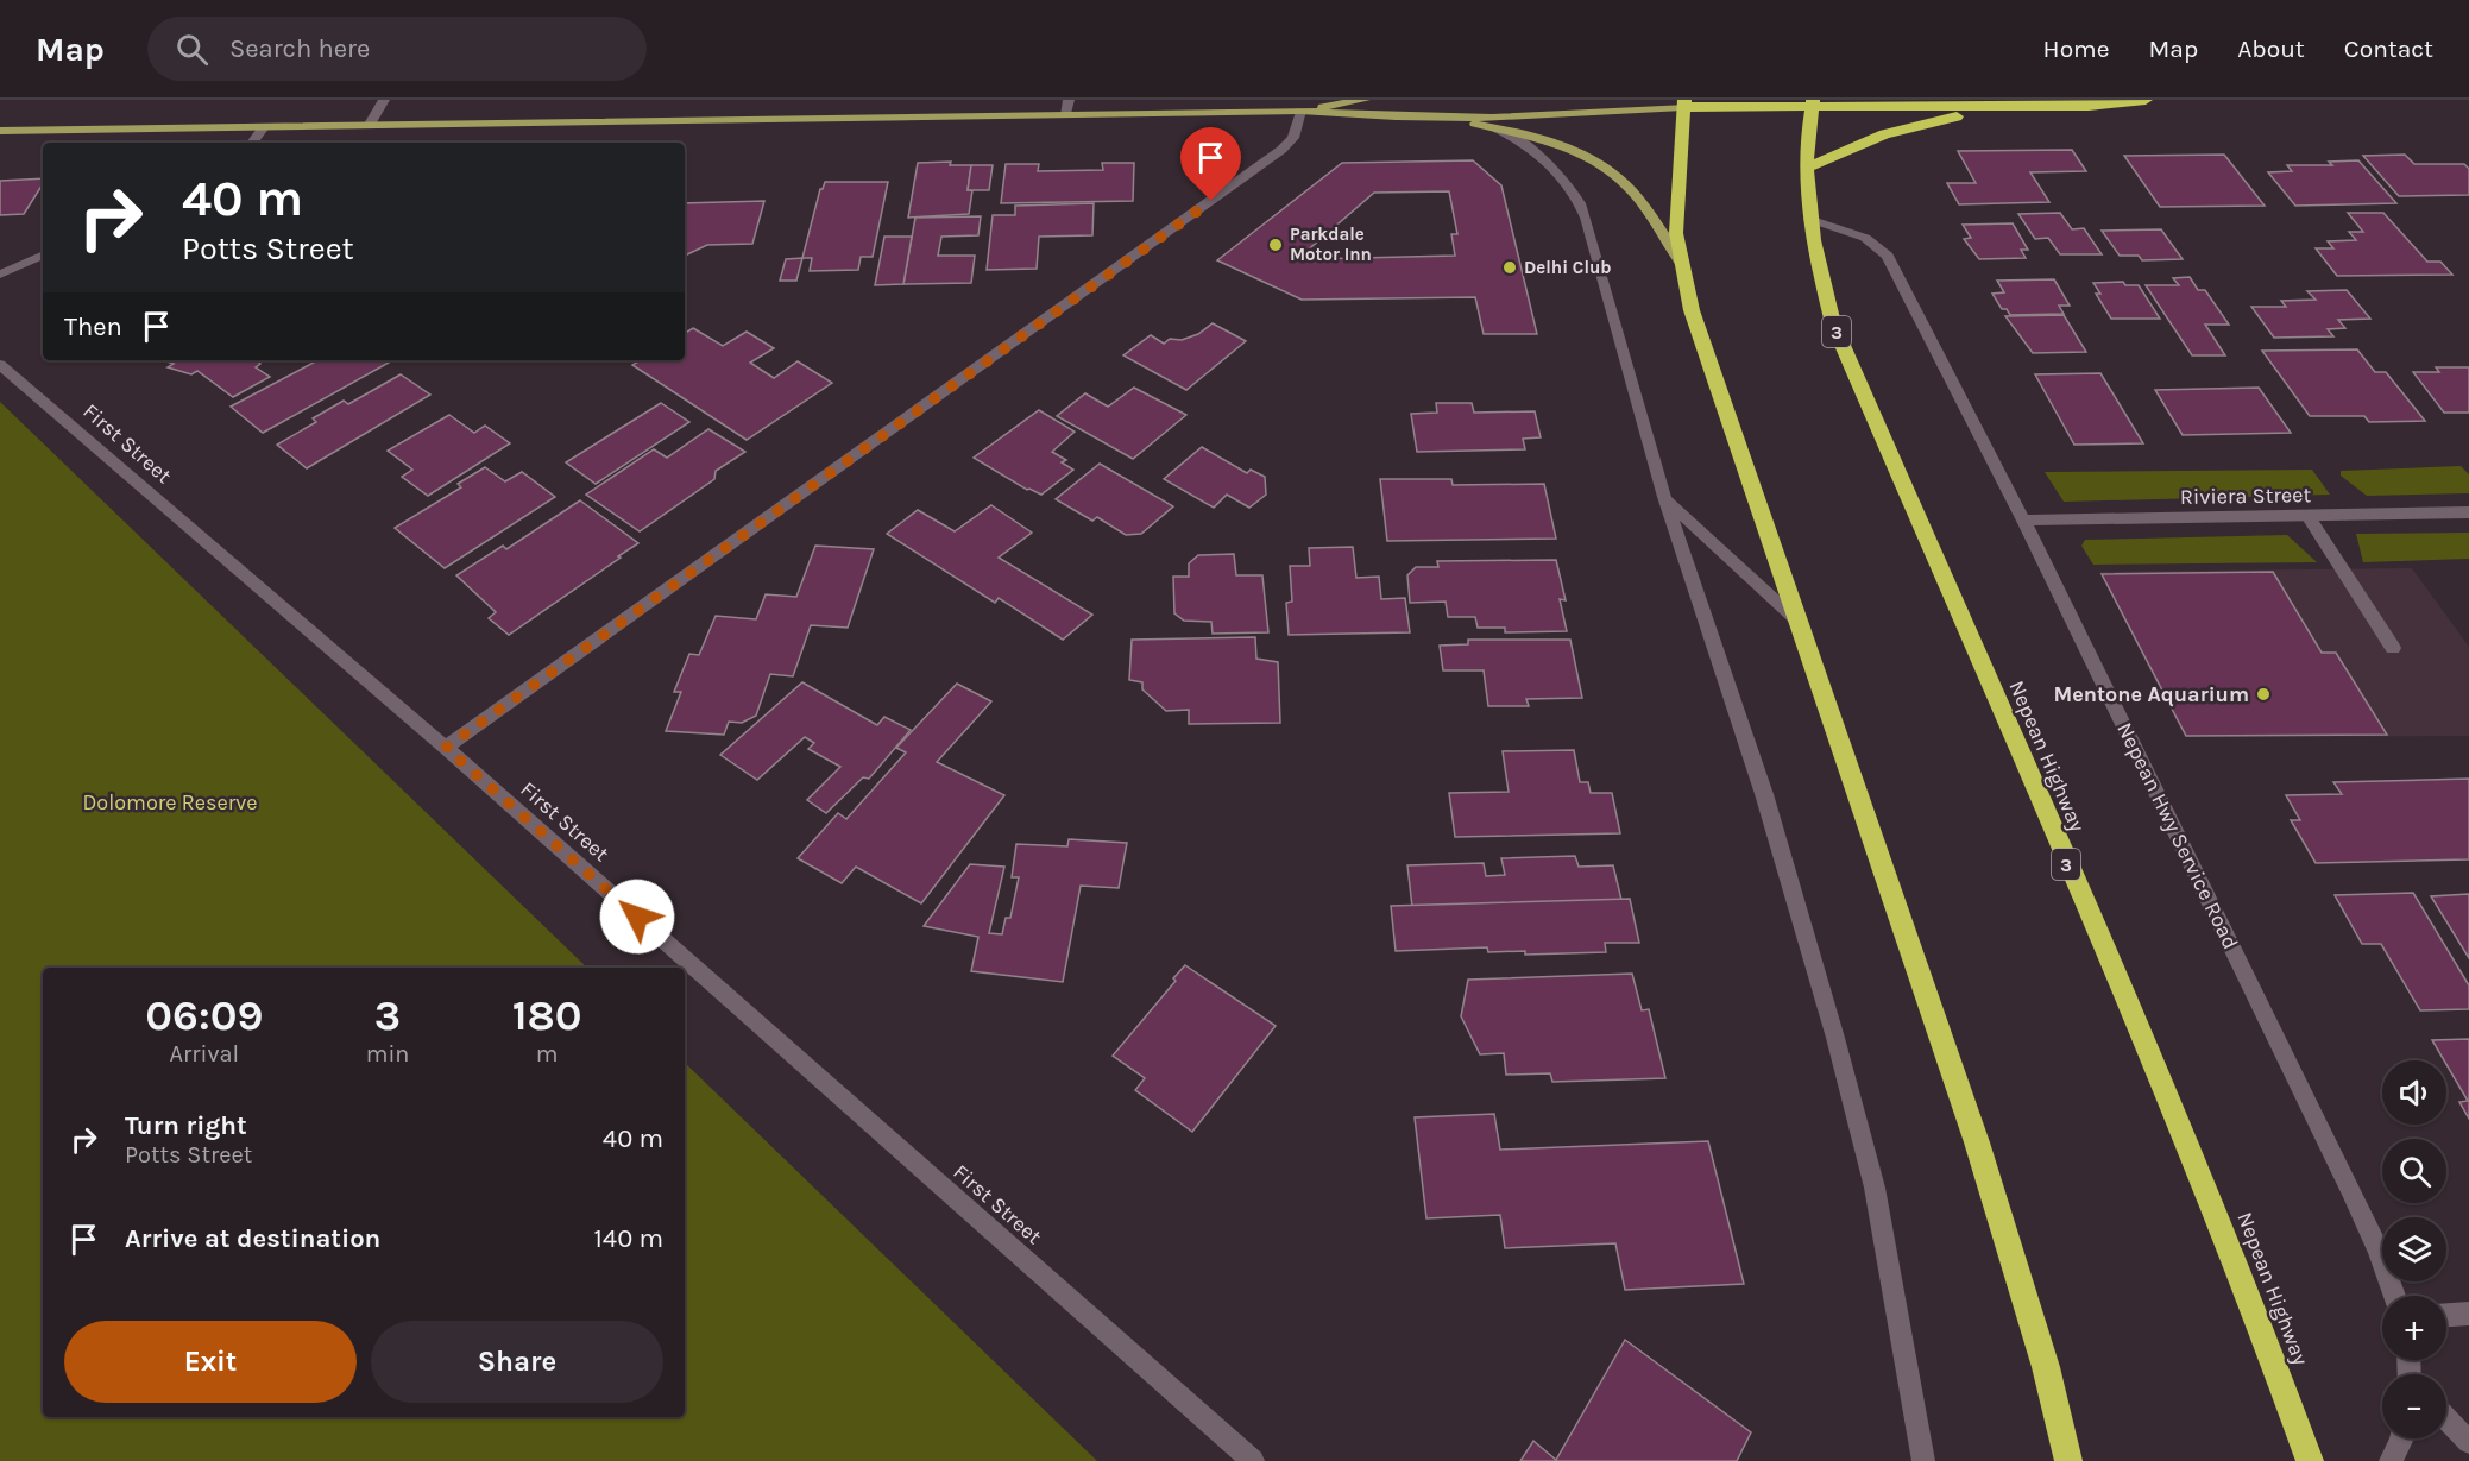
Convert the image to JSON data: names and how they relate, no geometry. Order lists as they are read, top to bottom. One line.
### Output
{"streets":{"highway":["3","Nepean Highway"],"street":["First Street","Riviera Street","Nepean Hwy Service Road"]},"crossings":[["Riviera Street","Nepean Hwy Service Road"],["Nepean Highway","Nepean Hwy Service Road"]],"parks":["Dolomore Reserve"],"places":["Parkdale Motor Inn","Delhi Club","Mentone Aquarium"],"page":{"header":"Map","search":"Search here","nav":["Home","Map","About","Contact"],"turn":["40 m","Potts Street"],"then":"Then","eta":["06:09","Arrival","3","min","180","m"],"map_buttons":["+","−"],"list":[{"name":"Turn right","note":"Potts Street","value":"40 m"},{"name":"Arrive at destination","value":"140 m"}],"buttons":["Exit","Share"]}}
